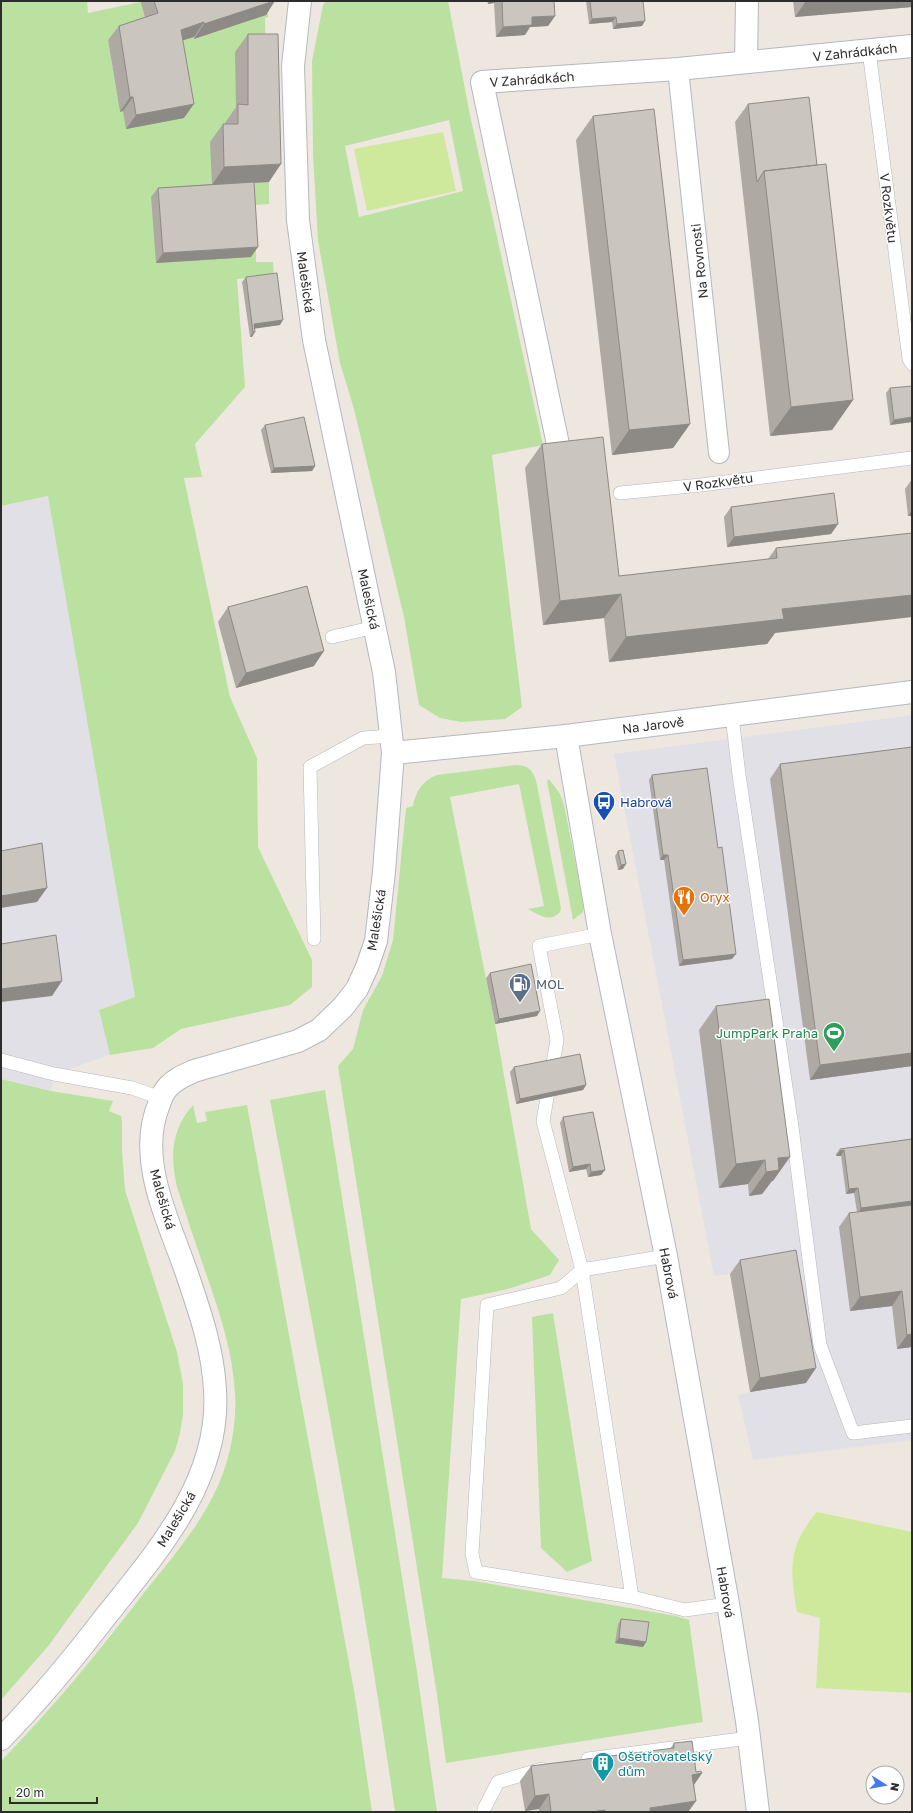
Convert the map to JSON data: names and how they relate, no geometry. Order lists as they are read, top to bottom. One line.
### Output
{"streets":{"street":["V Zahrádkách","Na Rovnosti","Malešická","Na Jarově","Habrová"],"lane":["V Rozkvětu"]},"crossings":[["V Zahrádkách","V Rozkvětu"],["V Zahrádkách","Na Rovnosti"],["Malešická","Na Jarově"],["Na Jarově","Habrová"]],"places":{"bus stop":["Habrová"],"restaurant":["Oryx"],"fuel station":["MOL"],"sports":["JumpPark Praha"],"building":["Ošetřovatelský dům"]},"scale_bar":"20 m","north":"right"}
